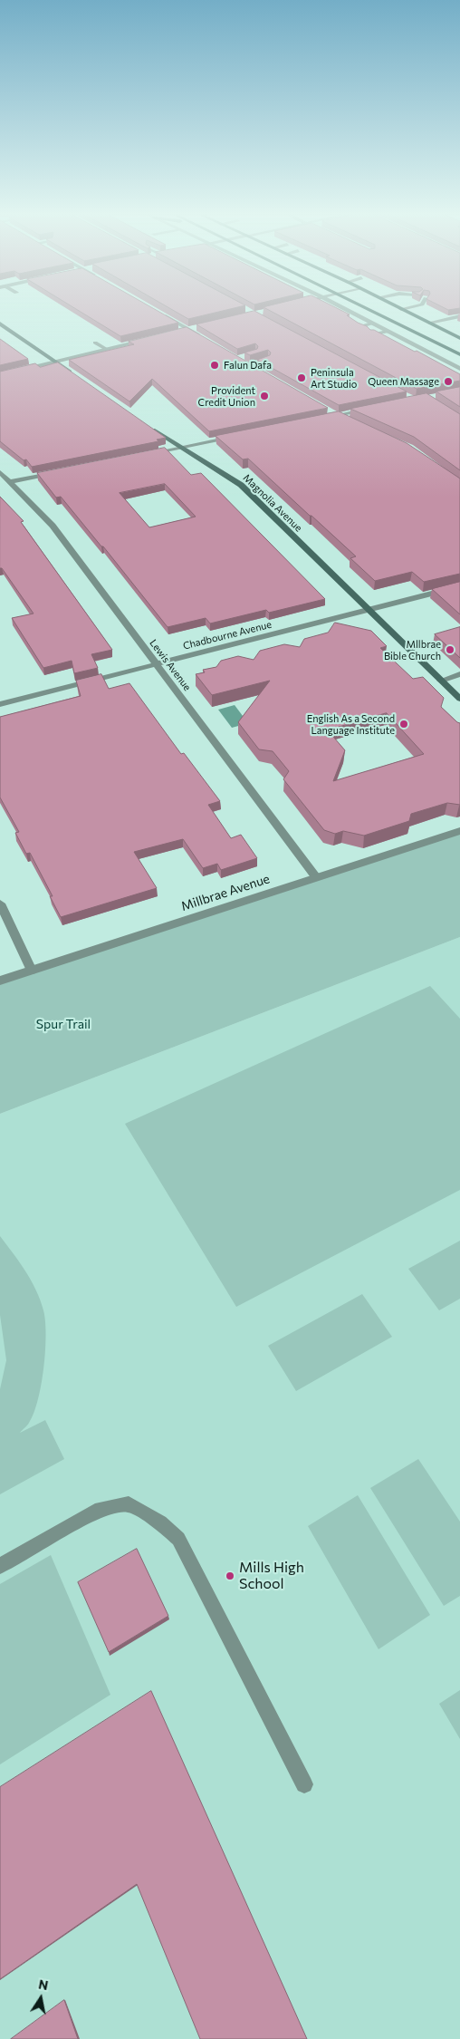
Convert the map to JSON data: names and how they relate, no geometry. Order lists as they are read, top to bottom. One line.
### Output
{"streets":{"main road":["Magnolia Avenue"],"street":["Chadbourne Avenue","Lewis Avenue","Millbrae Avenue"]},"crossings":[["Magnolia Avenue","Chadbourne Avenue"],["Chadbourne Avenue","Lewis Avenue"],["Lewis Avenue","Millbrae Avenue"]],"parks":["Spur Trail"],"places":["Falun Dafa","Peninsula Art Studio","Queen Massage","Provident Credit Union","Mllbrae Bible Church","English As a Second Language Institute","Mills High School"],"north":"top"}
